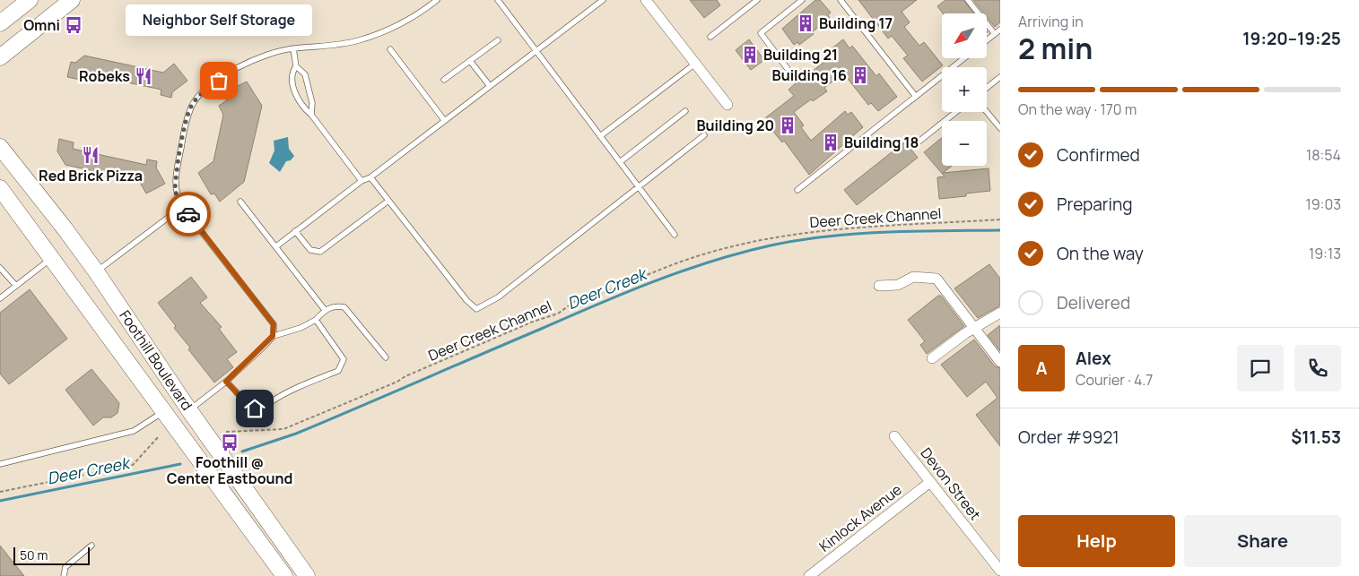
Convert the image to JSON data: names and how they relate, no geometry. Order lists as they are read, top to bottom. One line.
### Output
{"streets":{"main road":["Foothill Boulevard"],"street":["Devon Street","Kinlock Avenue"],"path":["Deer Creek Channel"]},"crossings":[["Devon Street","Kinlock Avenue"]],"water":["Deer Creek"],"places":{"building":["Building 17","Building 21","Building 16","Building 20","Building 18"],"bus stop":["Omni","Foothill @ Center Eastbound"],"restaurant":["Robeks","Red Brick Pizza"],"other":["Neighbor Self Storage"]},"scale_bar":"50 m","north":"bottom left","page":{"heading":["2 min","Arriving in","19:20–19:25"],"panel":["Alex","Courier · 4.7","Order #9921","$11.53"],"bubble":"Neighbor Self Storage","map_buttons":["+","−"],"bar":"On the way · 170 m","list":[["Confirmed","18:54"],["Preparing","19:03"],["On the way","19:13"],"Delivered"],"round":"A","buttons":["Help","Share"],"scale":"50 m"}}
